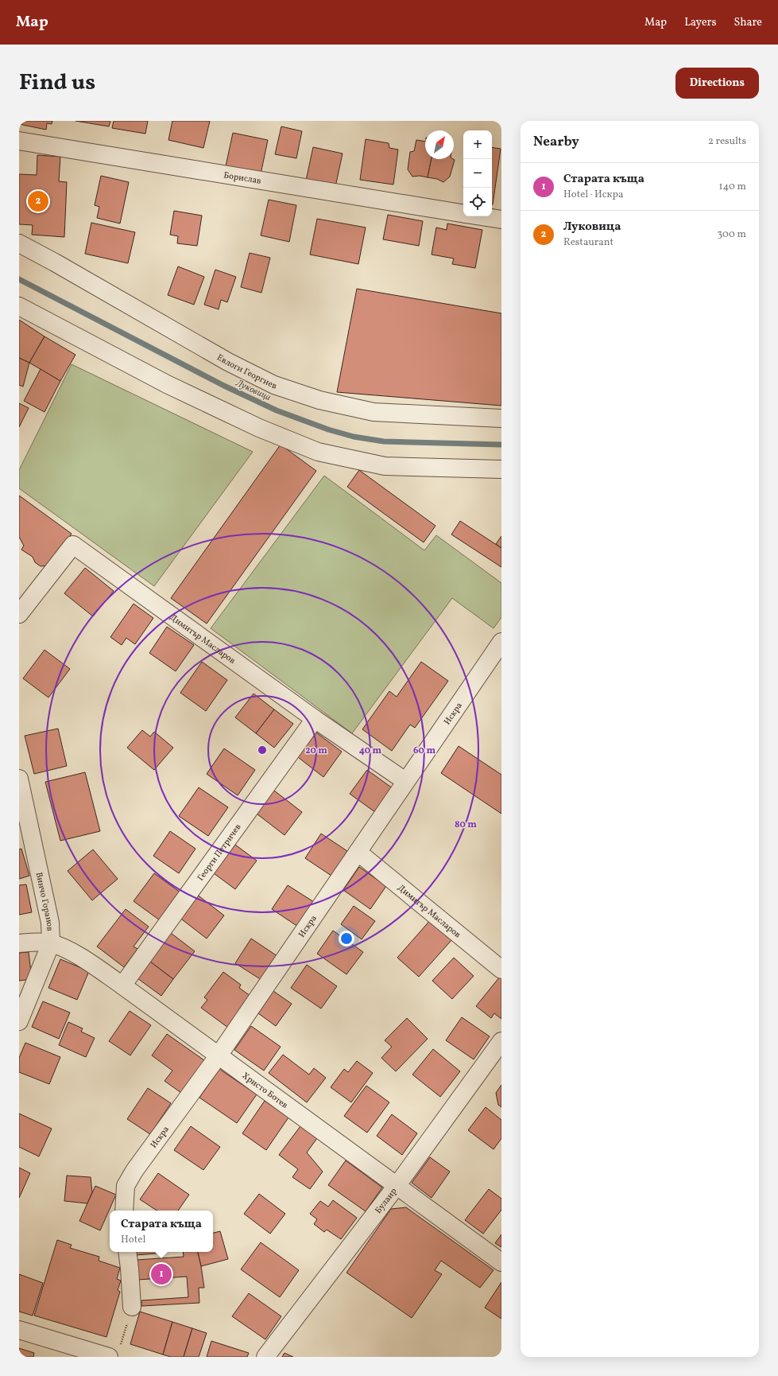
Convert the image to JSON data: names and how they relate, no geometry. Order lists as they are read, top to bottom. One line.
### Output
{"streets":{"street":["Борислав","Евлоги Георгиев","Димитър Масларов","Искра","Георги Петричев","Винчо Горанов","Христо Ботев","Булаир"]},"crossings":[["Димитър Масларов","Искра"],["Димитър Масларов","Георги Петричев"],["Искра","Христо Ботев"],["Георги Петричев","Христо Ботев"],["Винчо Горанов","Христо Ботев"],["Христо Ботев","Булаир"]],"water":["Луковица"],"north":"top right","page":{"header":"Map","nav":["Map","Layers","Share"],"title":"Find us","buttons":"Directions","heading":["Nearby","2 results"],"map_buttons":["+","−"],"list":[{"mark":"1","name":"Старата къща","note":"Hotel · Искра","value":"140 m"},{"mark":"2","name":"Луковица","note":"Restaurant","value":"300 m"}],"pins":["2","1"],"popup":["Старата къща","Hotel"]},"rings":["20 m","40 m","60 m","80 m"]}
